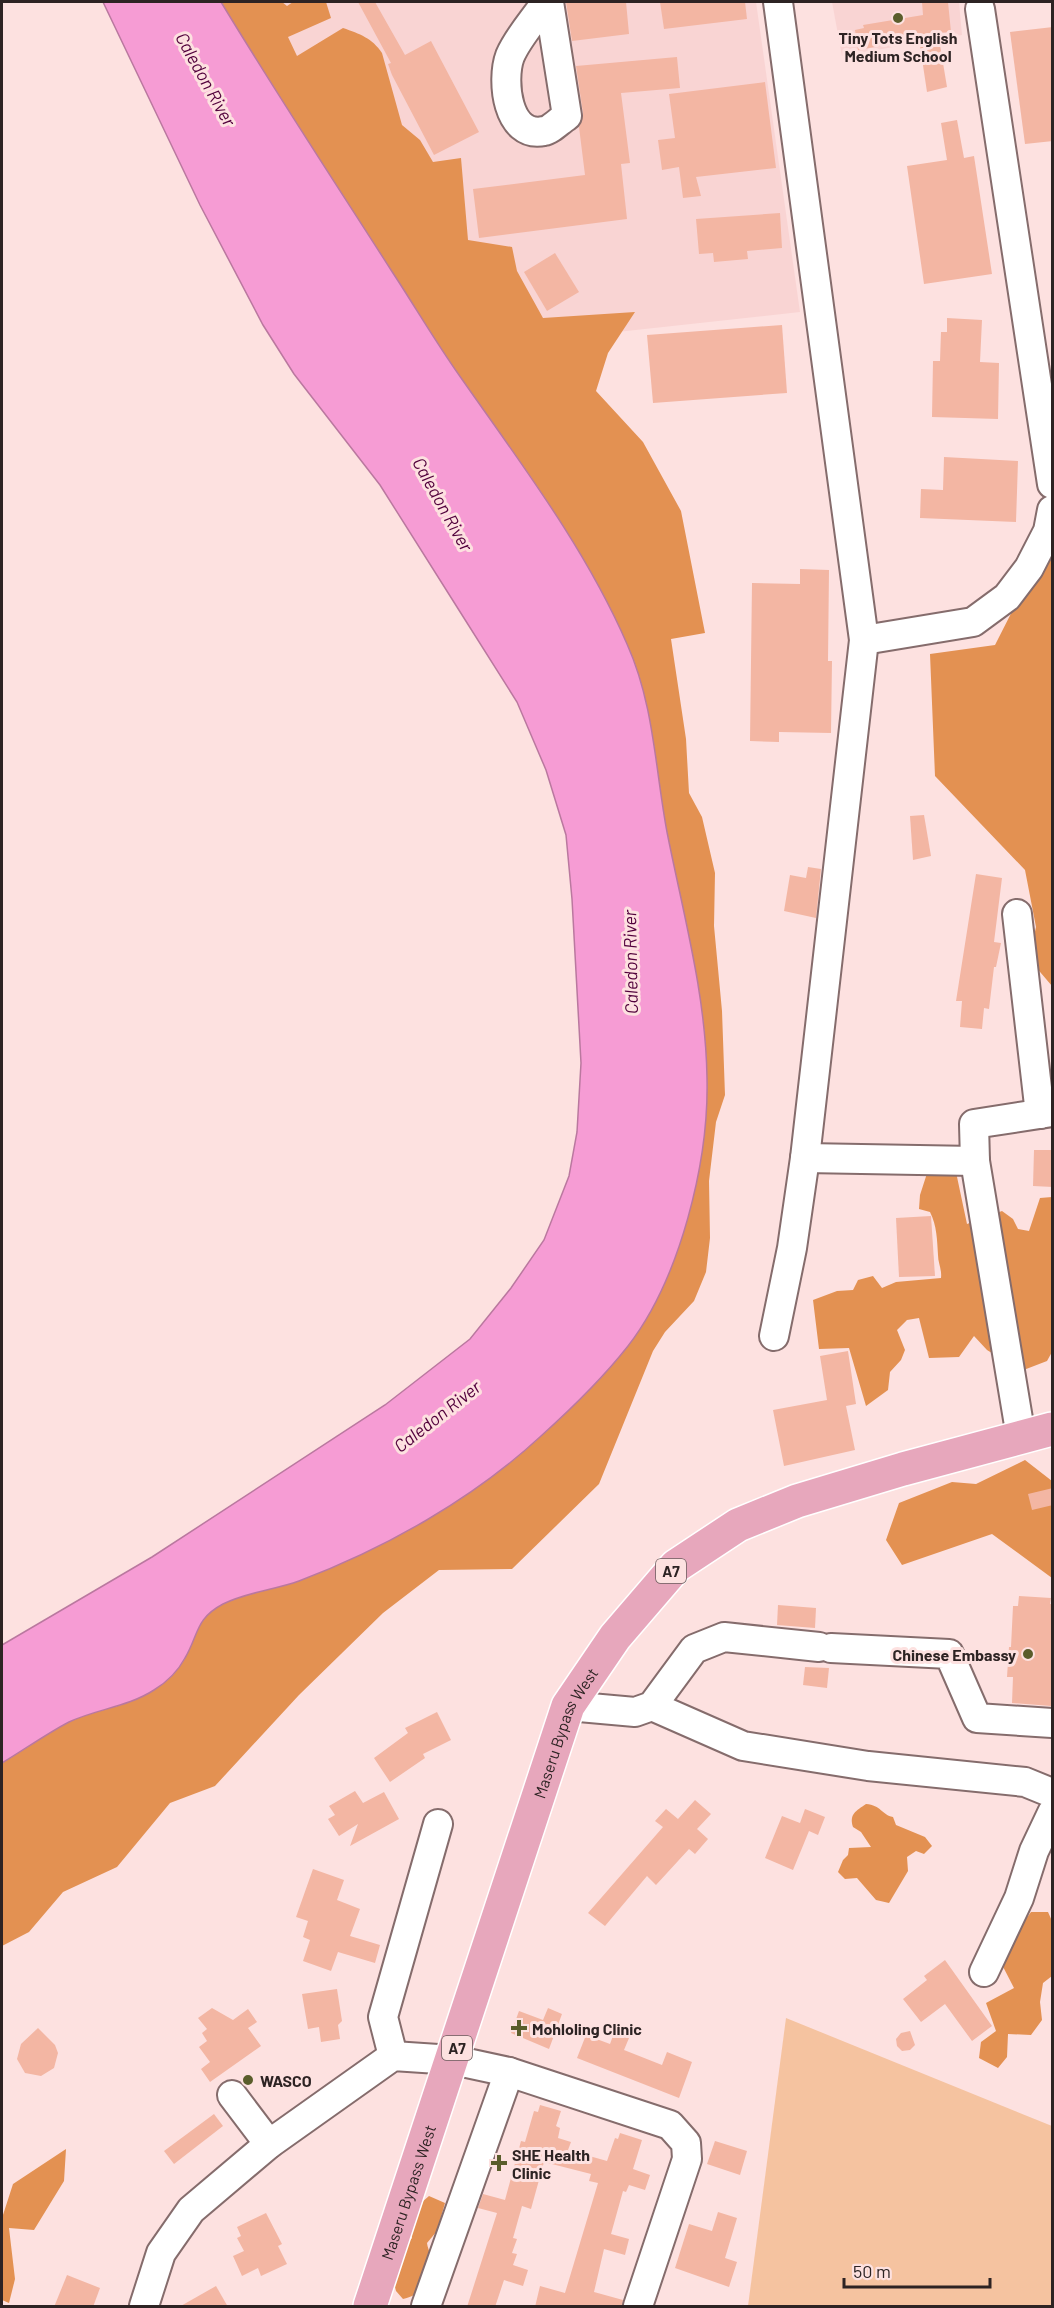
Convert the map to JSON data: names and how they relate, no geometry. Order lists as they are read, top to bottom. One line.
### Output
{"streets":{"main road":["A7","Maseru Bypass West"]},"water":["Caledon River"],"places":{"other":["Tiny Tots English Medium School","Chinese Embassy","WASCO"],"health":["Mohloling Clinic","SHE Health Clinic"]},"scale_bar":"50 m"}
